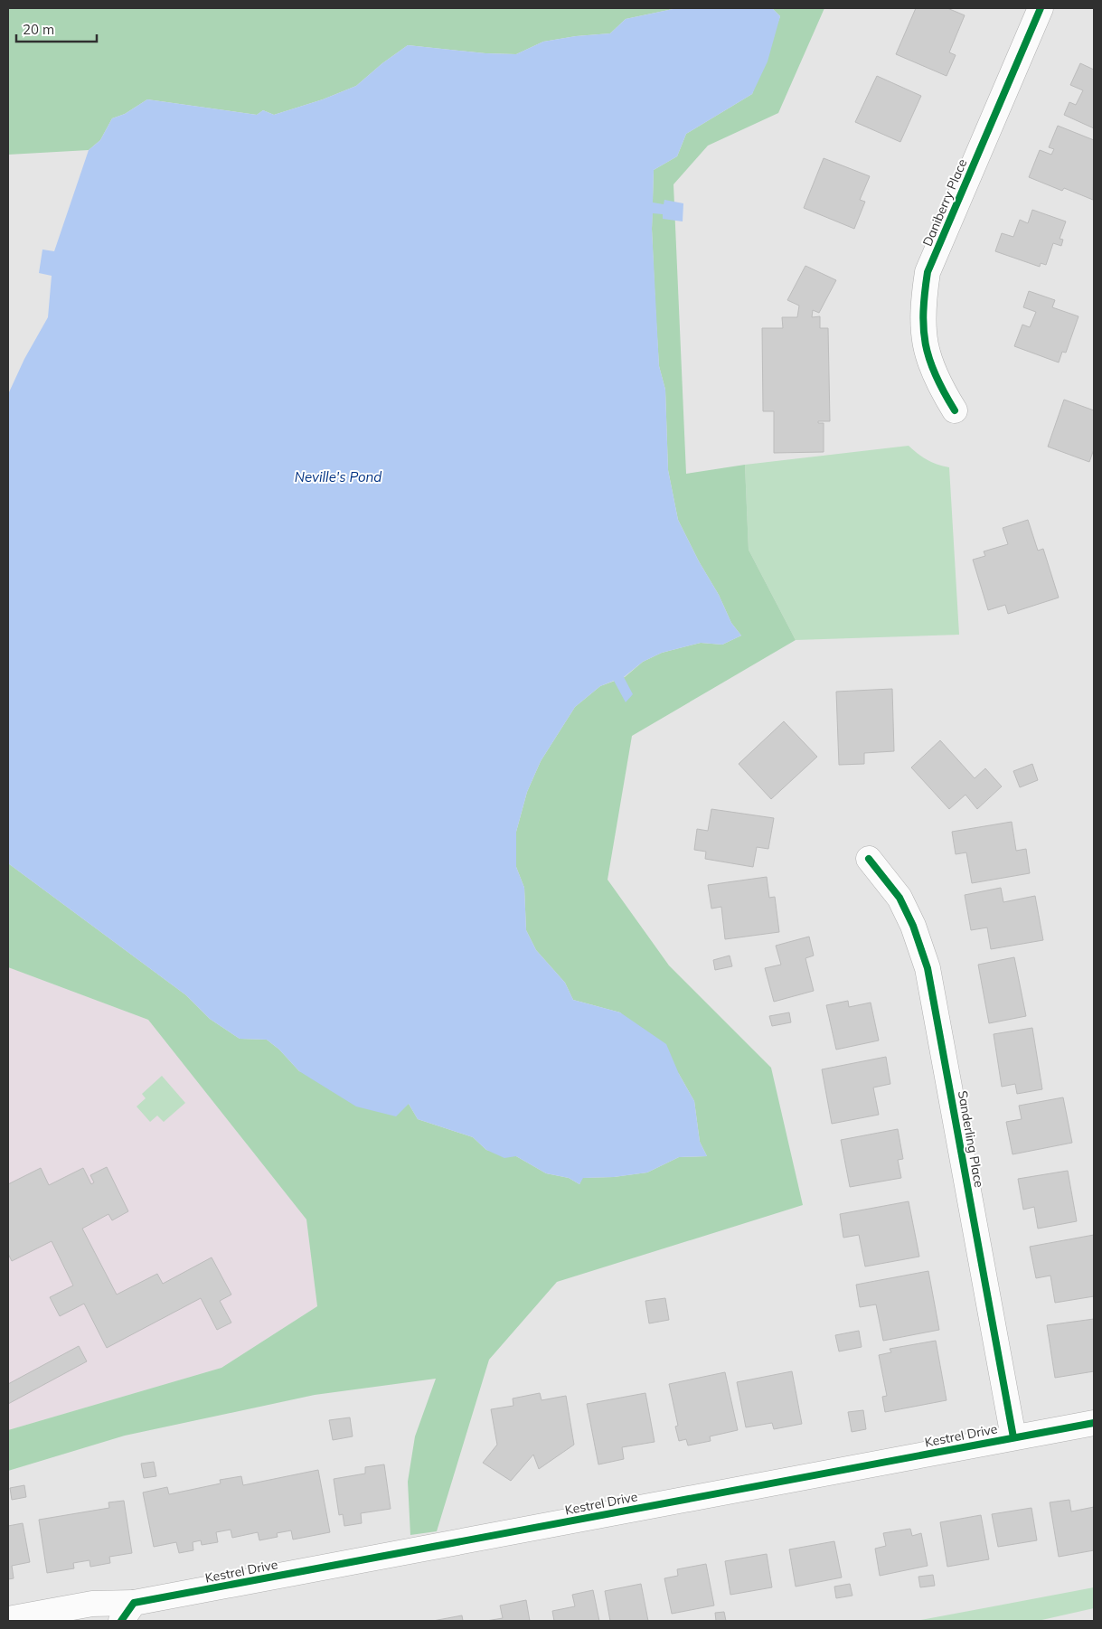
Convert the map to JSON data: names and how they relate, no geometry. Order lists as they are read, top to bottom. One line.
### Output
{"streets":{"street":["Daniberry Place","Sanderling Place","Kestrel Drive"]},"crossings":[["Sanderling Place","Kestrel Drive"]],"water":["Neville's Pond"],"scale_bar":"20 m"}
